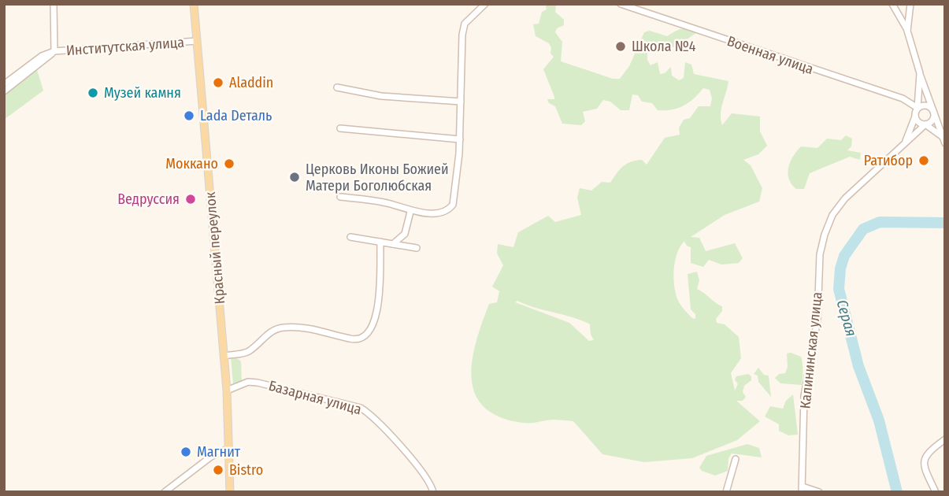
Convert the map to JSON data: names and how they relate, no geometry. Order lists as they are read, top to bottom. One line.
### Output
{"streets":{"main road":["Красный переулок"],"street":["Институтская улица","Военная улица","Калининская улица","Базарная улица"]},"crossings":[["Институтская улица","Красный переулок"],["Военная улица","Калининская улица"],["Красный переулок","Базарная улица"]],"water":["Серая"],"places":["Школа №4","Aladdin","Музей камня","Lada Dеталь","Ратибор","Моккано","Церковь Иконы Божией Матери Боголюбская","Ведруссия","Магнит","Bistro"]}
